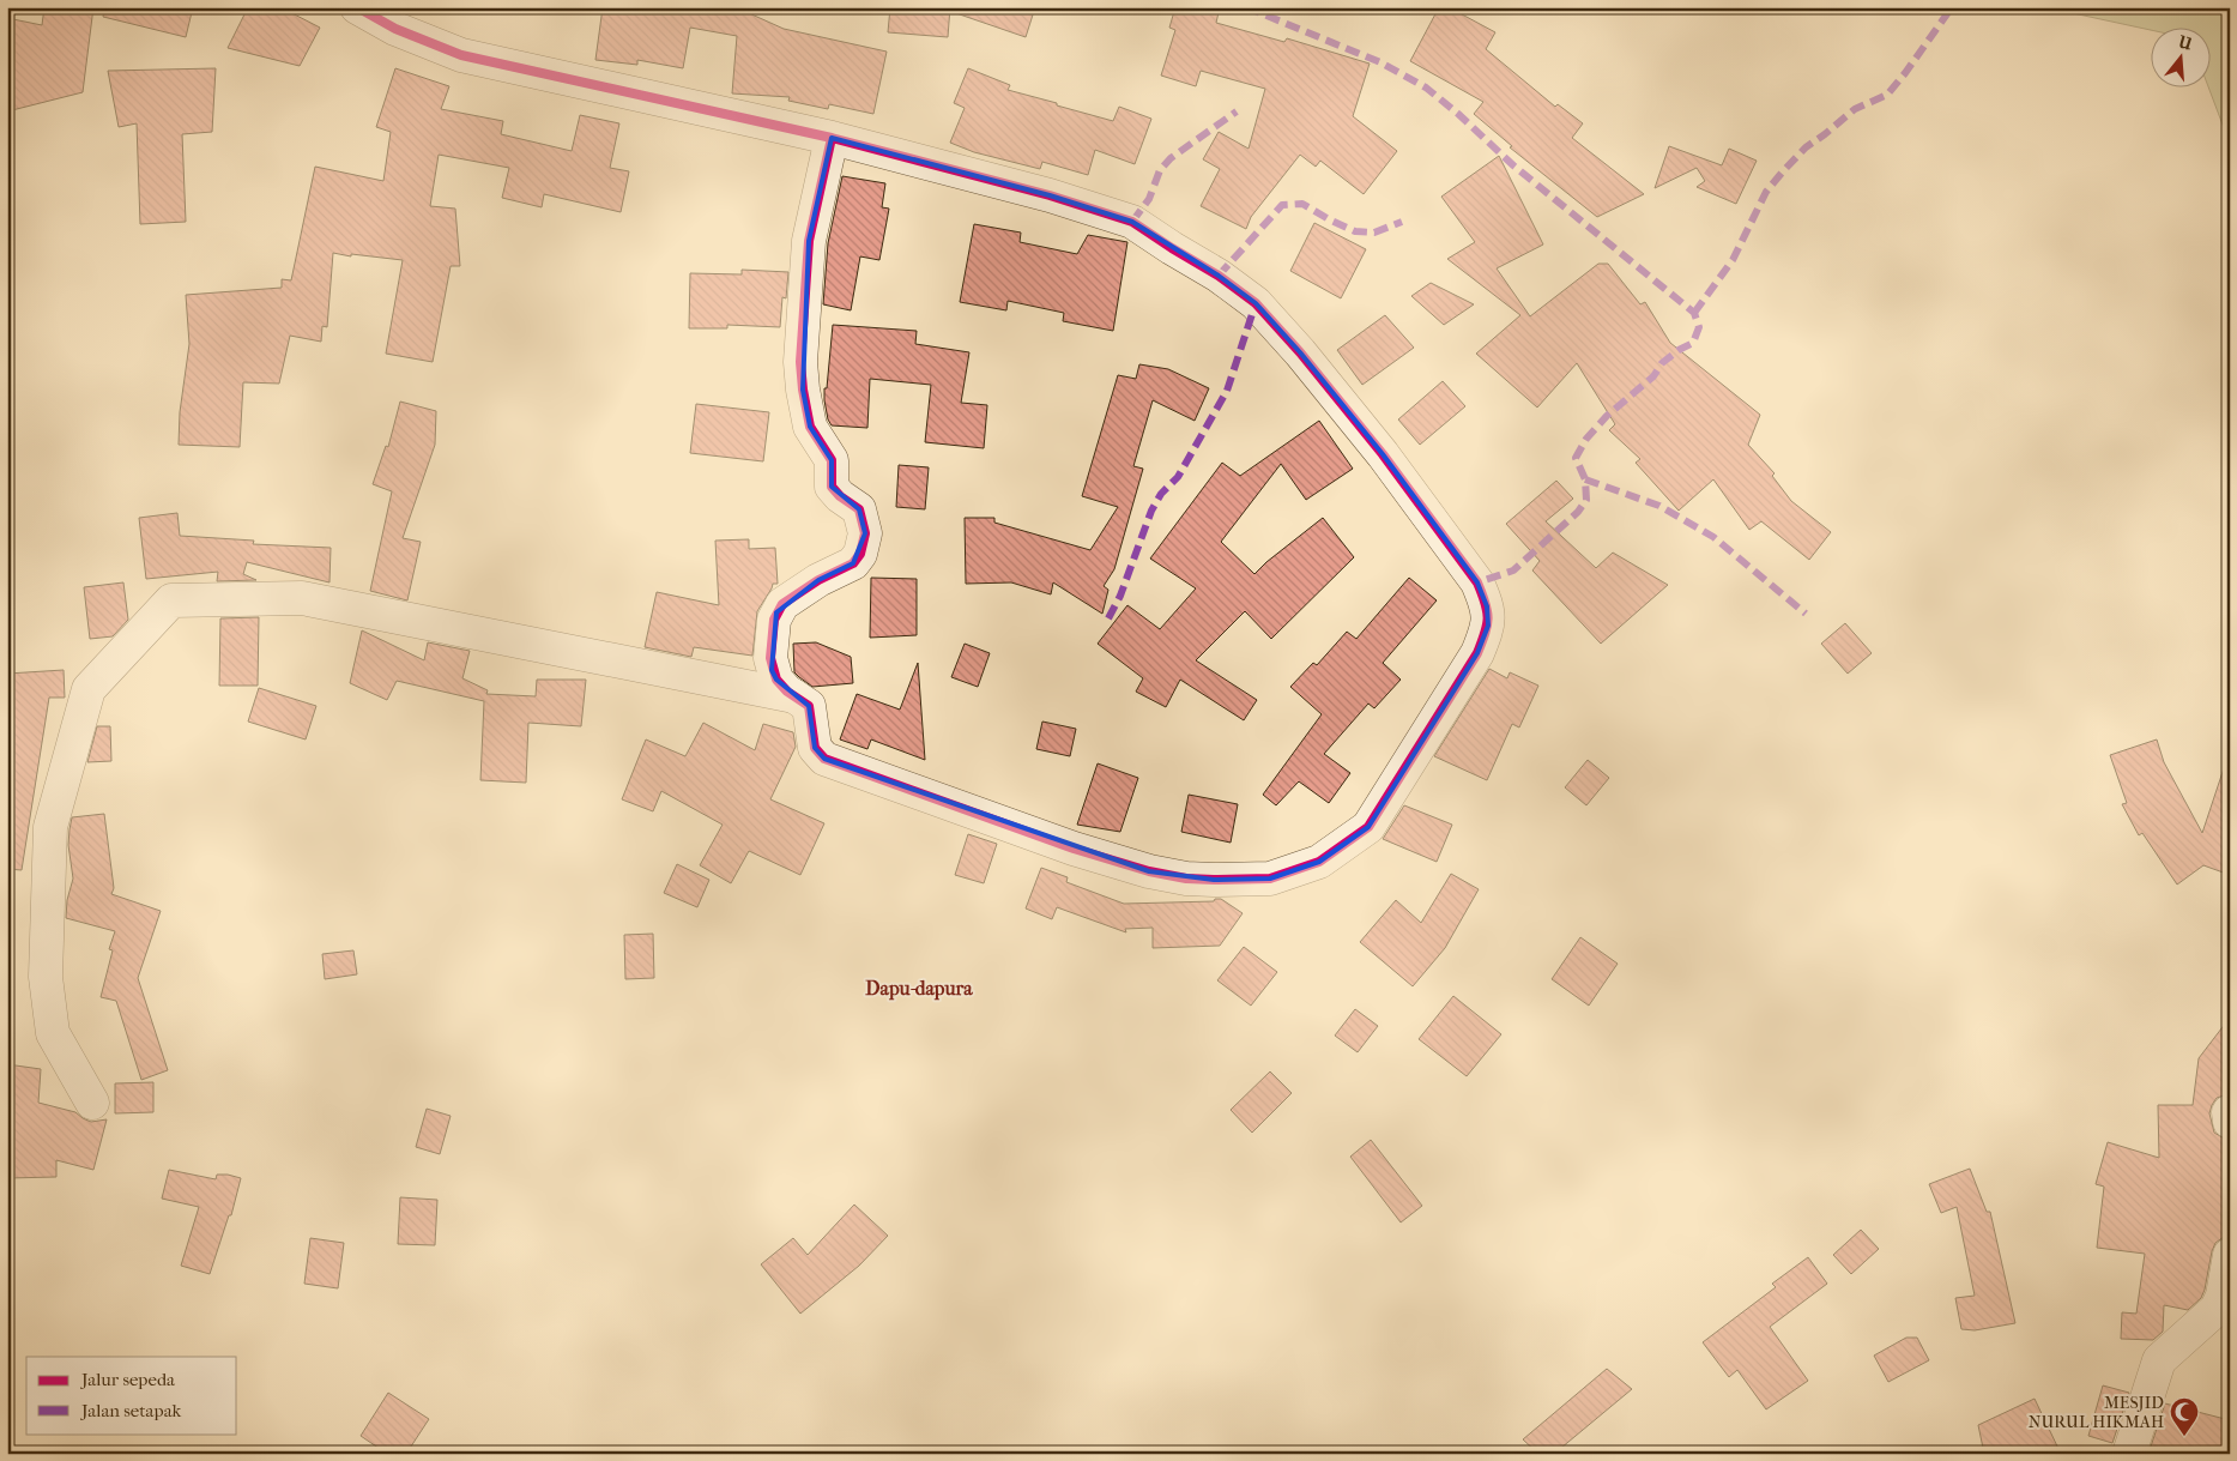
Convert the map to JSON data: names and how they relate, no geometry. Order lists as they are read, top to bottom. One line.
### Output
{"districts":["Dapu-dapura"],"places":{"mosque":["MESJID NURUL HIKMAH"]},"legend":["Jalur sepeda","Jalan setapak"],"north":"top"}
